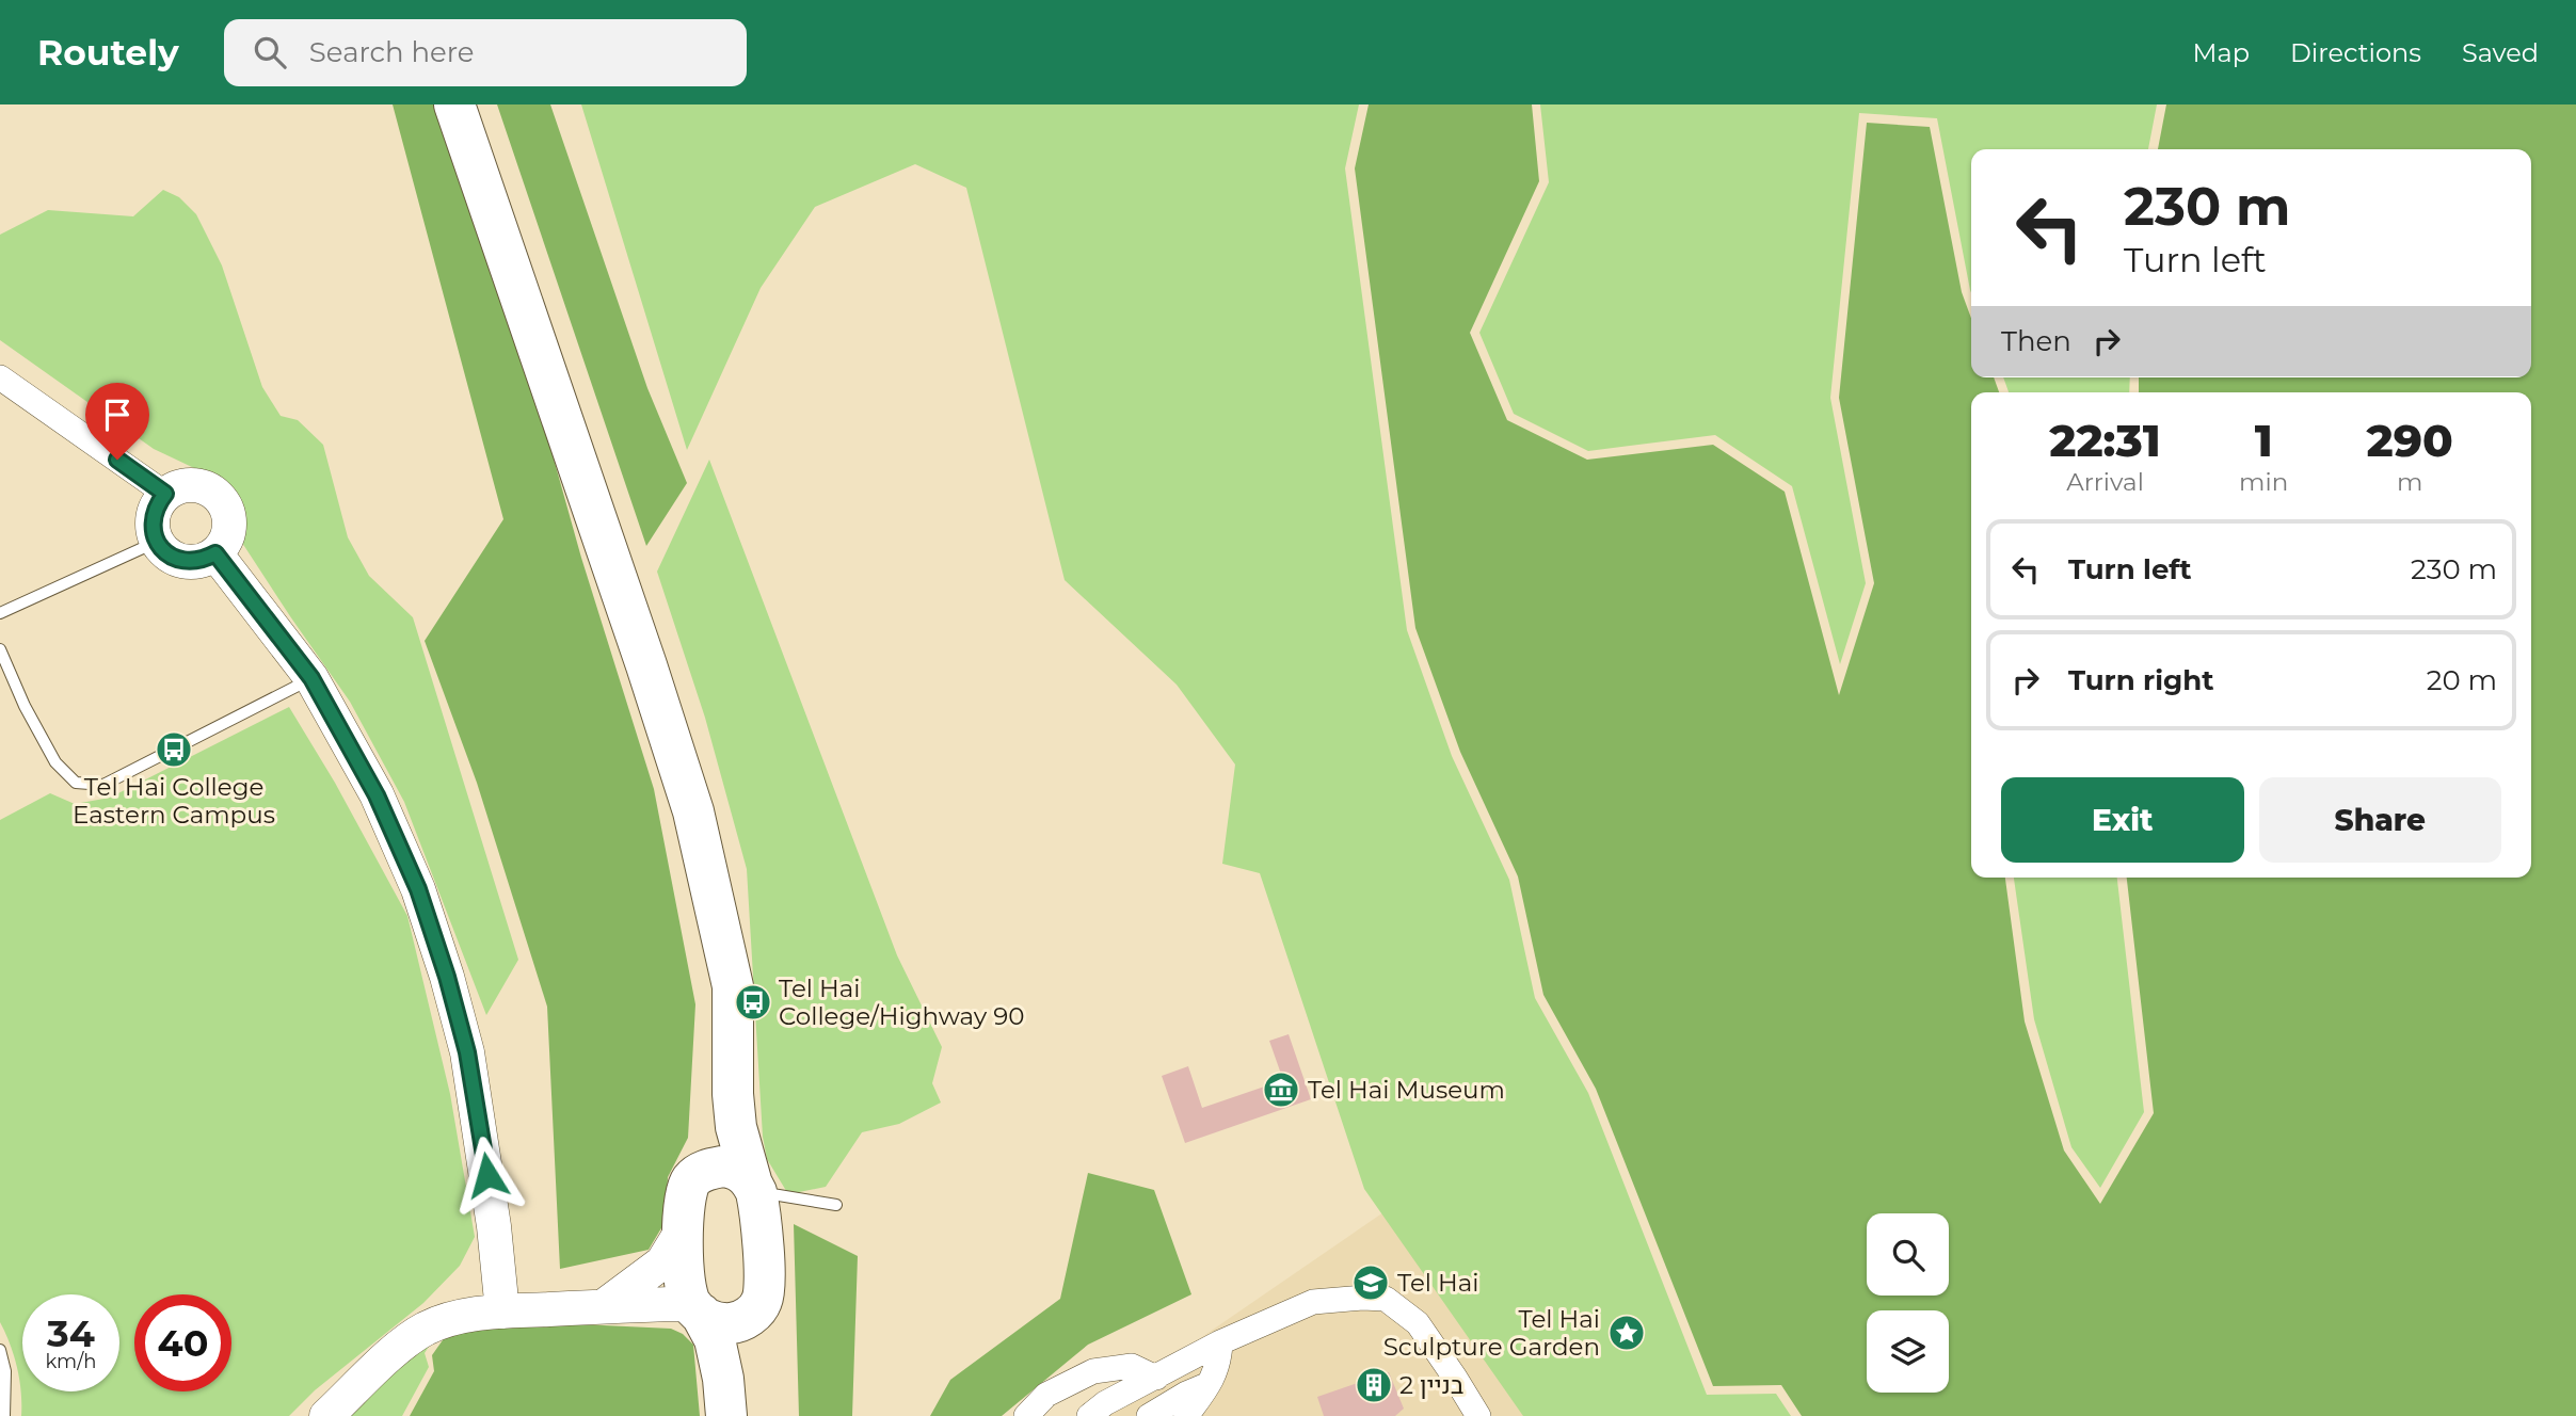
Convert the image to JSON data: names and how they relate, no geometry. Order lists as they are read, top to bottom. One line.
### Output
{"places":{"bus stop":["Tel Hai College Eastern Campus","Tel Hai College/Highway 90"],"museum":["Tel Hai Museum"],"school or university":["Tel Hai"],"place":["Tel Hai Sculpture Garden"],"building":["בניין 2"]},"page":{"header":"Routely","search":"Search here","nav":["Map","Directions","Saved"],"turn":["230 m","Turn left"],"then":"Then","eta":["22:31","Arrival","1","min","290","m"],"list":[{"name":"Turn left","value":"230 m"},{"name":"Turn right","value":"20 m"}],"buttons":["Exit","Share"],"speed":"34 km/h","limit":"40"}}
